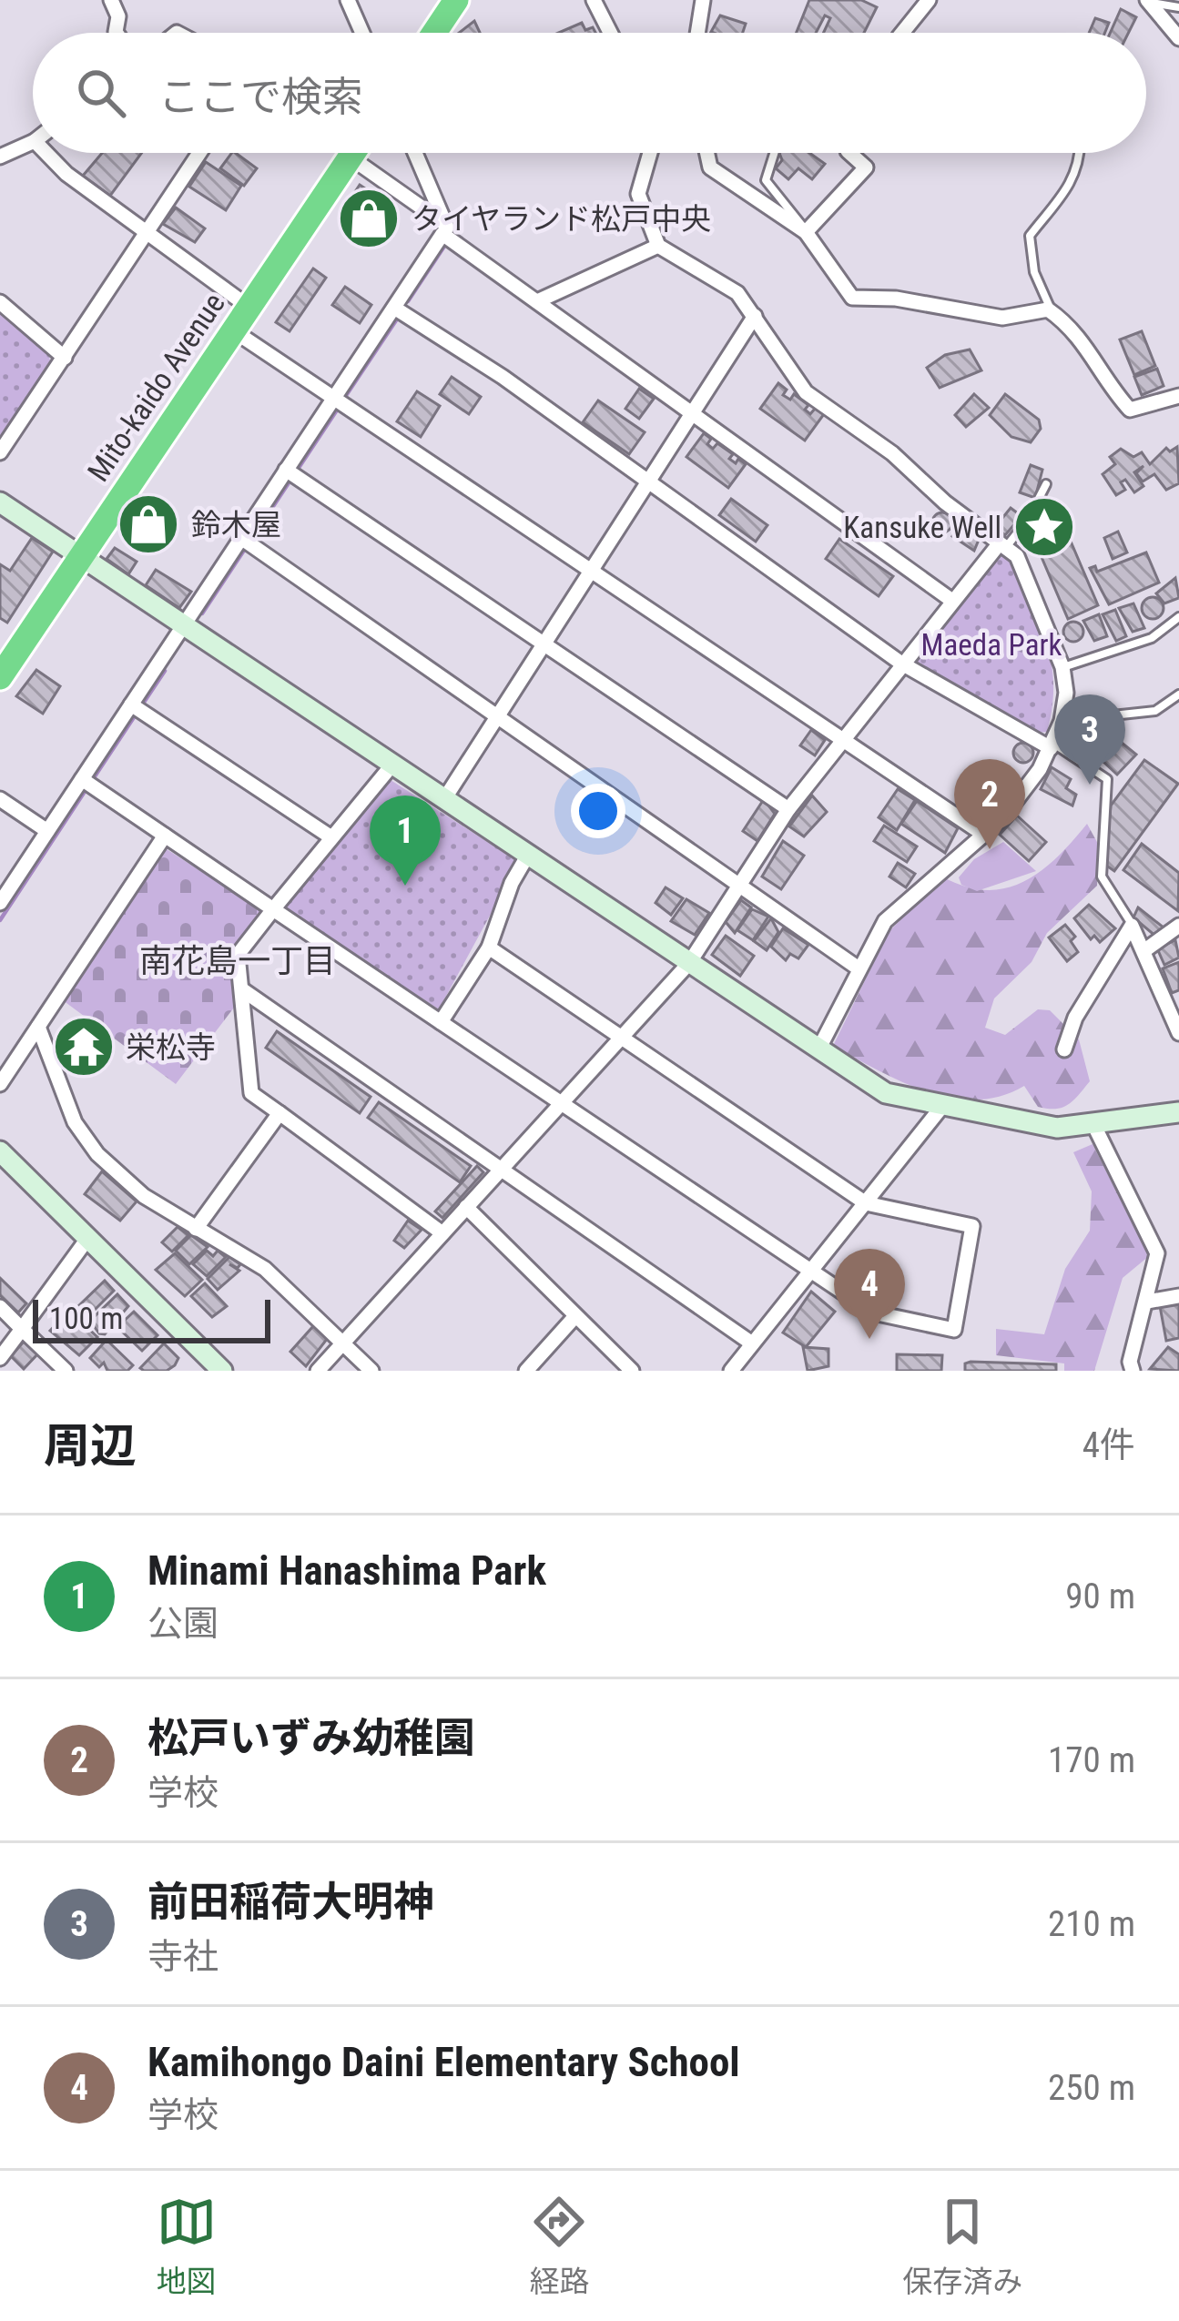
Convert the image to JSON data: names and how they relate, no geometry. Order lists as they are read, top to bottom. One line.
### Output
{"streets":{"highway":["Mito-kaido Avenue"]},"districts":["南花島一丁目"],"parks":["Maeda Park"],"places":{"shop":["タイヤランド松戸中央","鈴木屋"],"place":["Kansuke Well"],"temple":["栄松寺"]},"scale_bar":"100 m","page":{"search":"ここで検索","pins":["3","2","1","4"],"scale":"100 m","heading":["周辺","4件"],"list":[{"mark":"1","name":"Minami Hanashima Park","note":"公園","value":"90 m"},{"mark":"2","name":"松戸いずみ幼稚園","note":"学校","value":"170 m"},{"mark":"3","name":"前田稲荷大明神","note":"寺社","value":"210 m"},{"mark":"4","name":"Kamihongo Daini Elementary School","note":"学校","value":"250 m"}],"nav":["地図","経路","保存済み"]}}
